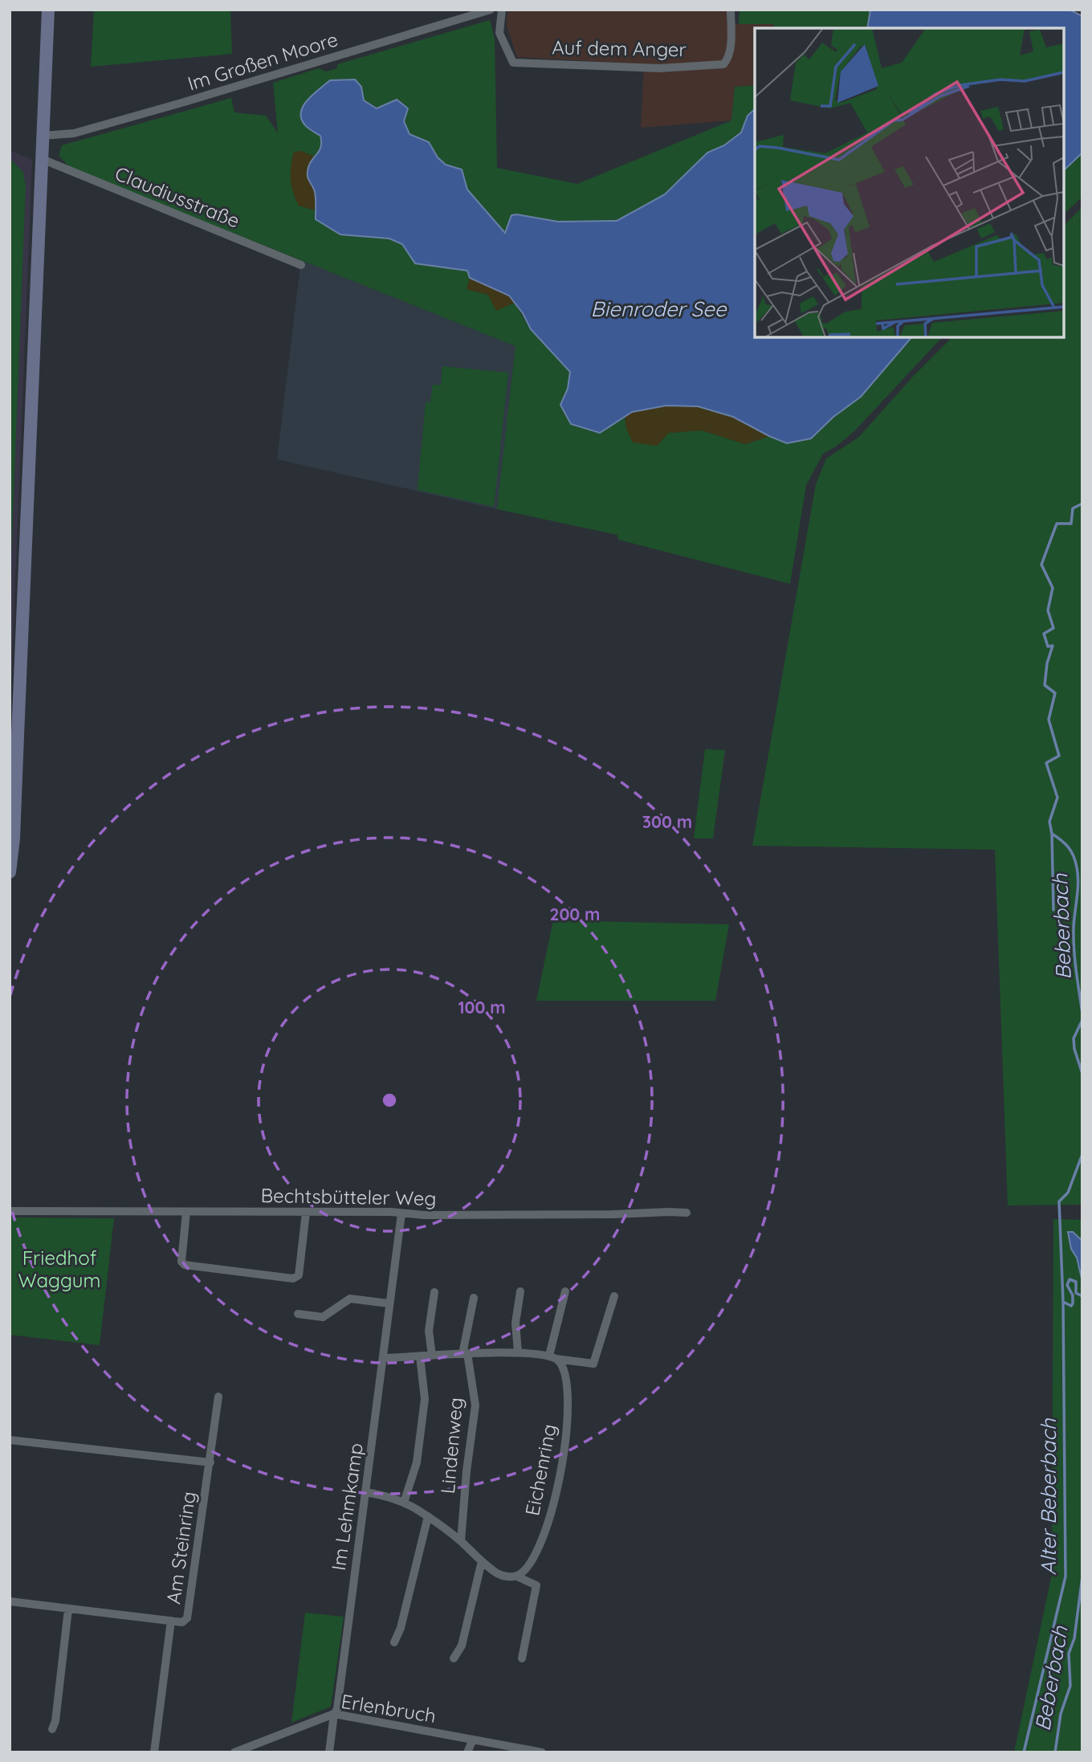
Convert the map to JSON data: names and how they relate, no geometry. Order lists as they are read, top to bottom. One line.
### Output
{"streets":{"street":["Auf dem Anger","Im Großen Moore","Claudiusstraße","Bechtsbütteler Weg","Lindenweg","Eichenring","Im Lehmkamp","Am Steinring","Erlenbruch"]},"crossings":[["Bechtsbütteler Weg","Im Lehmkamp"],["Im Lehmkamp","Erlenbruch"]],"water":["Bienroder See","Beberbach","Alter Beberbach"],"parks":["Friedhof Waggum"],"rings":["300 m","200 m","100 m"]}
